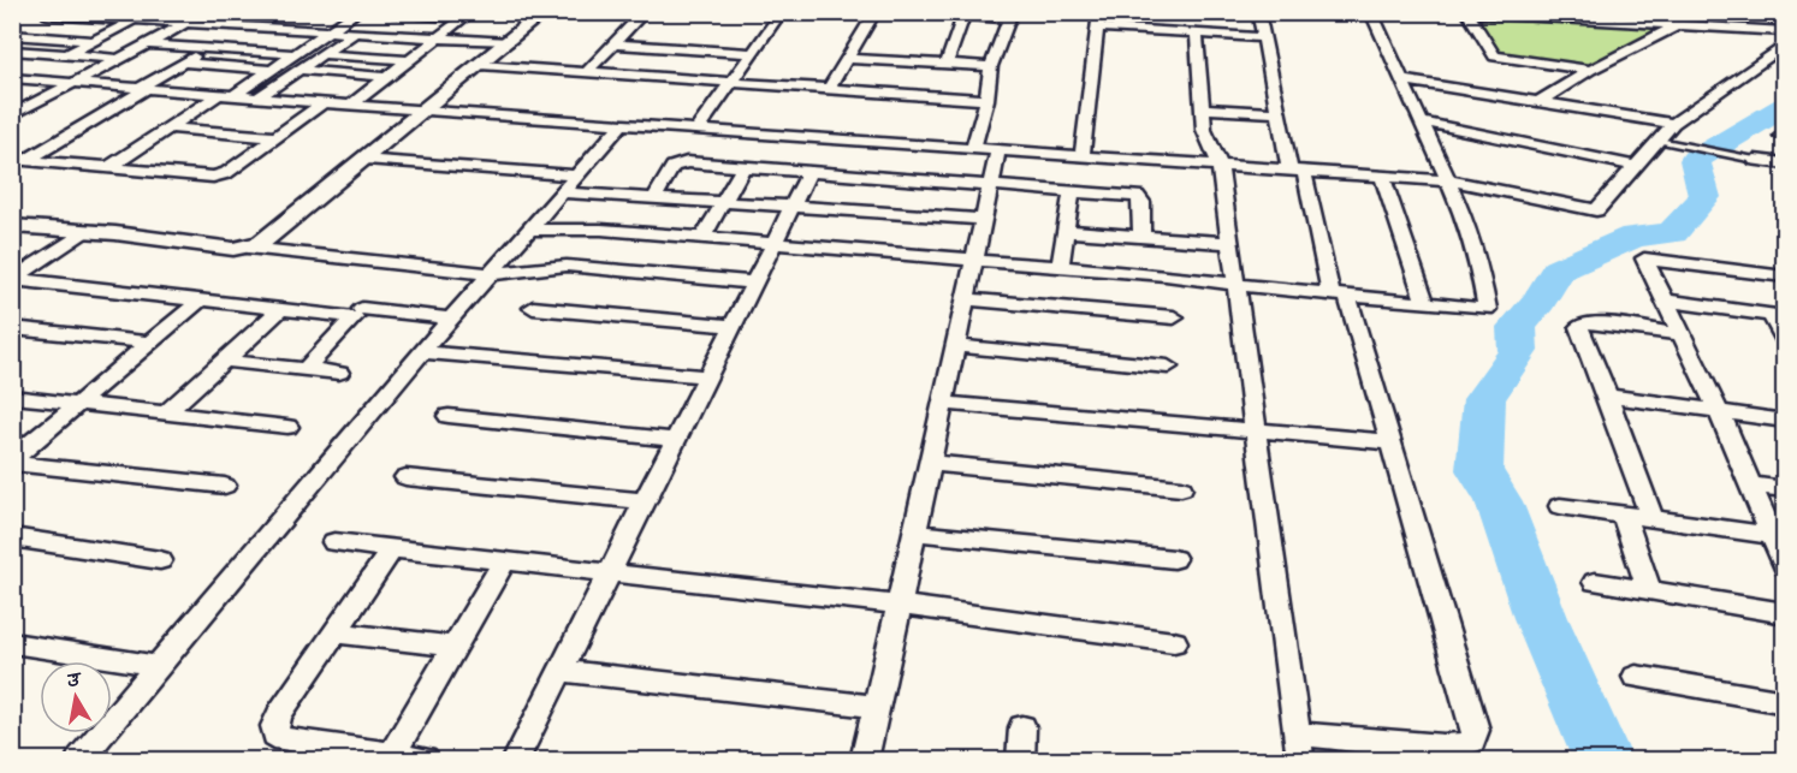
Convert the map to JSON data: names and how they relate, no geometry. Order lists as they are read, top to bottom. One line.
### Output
{"north":"top"}
